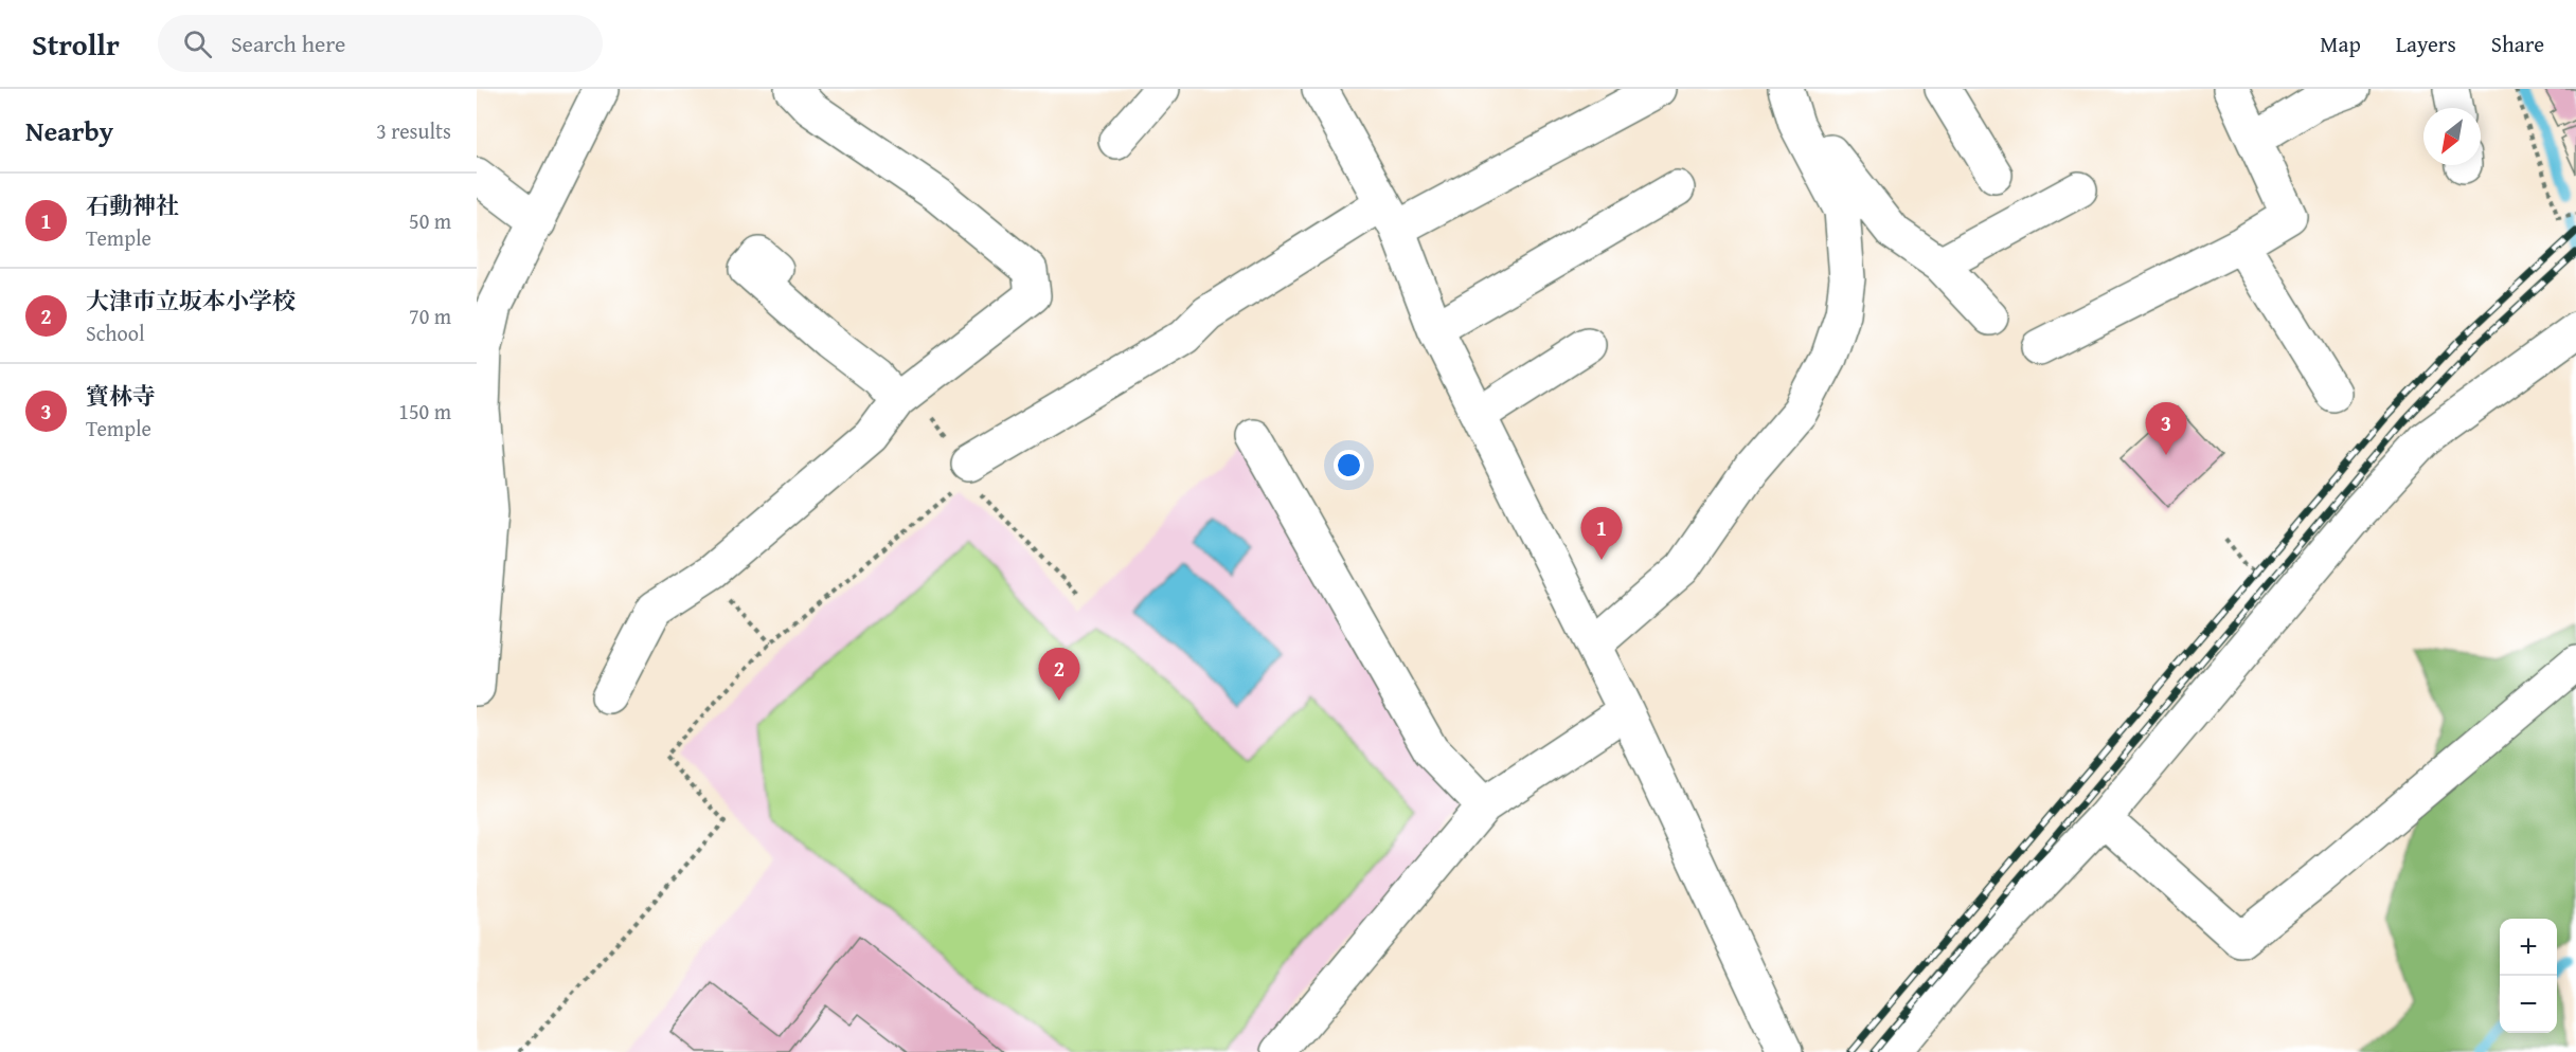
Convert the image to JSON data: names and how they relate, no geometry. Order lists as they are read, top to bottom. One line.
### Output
{"north":"bottom left","page":{"header":"Strollr","search":"Search here","nav":["Map","Layers","Share"],"heading":["Nearby","3 results"],"list":[{"mark":"1","name":"石動神社","note":"Temple","value":"50 m"},{"mark":"2","name":"大津市立坂本小学校","note":"School","value":"70 m"},{"mark":"3","name":"寳林寺","note":"Temple","value":"150 m"}],"pins":["3","1","2"],"map_buttons":["+","−"]}}
